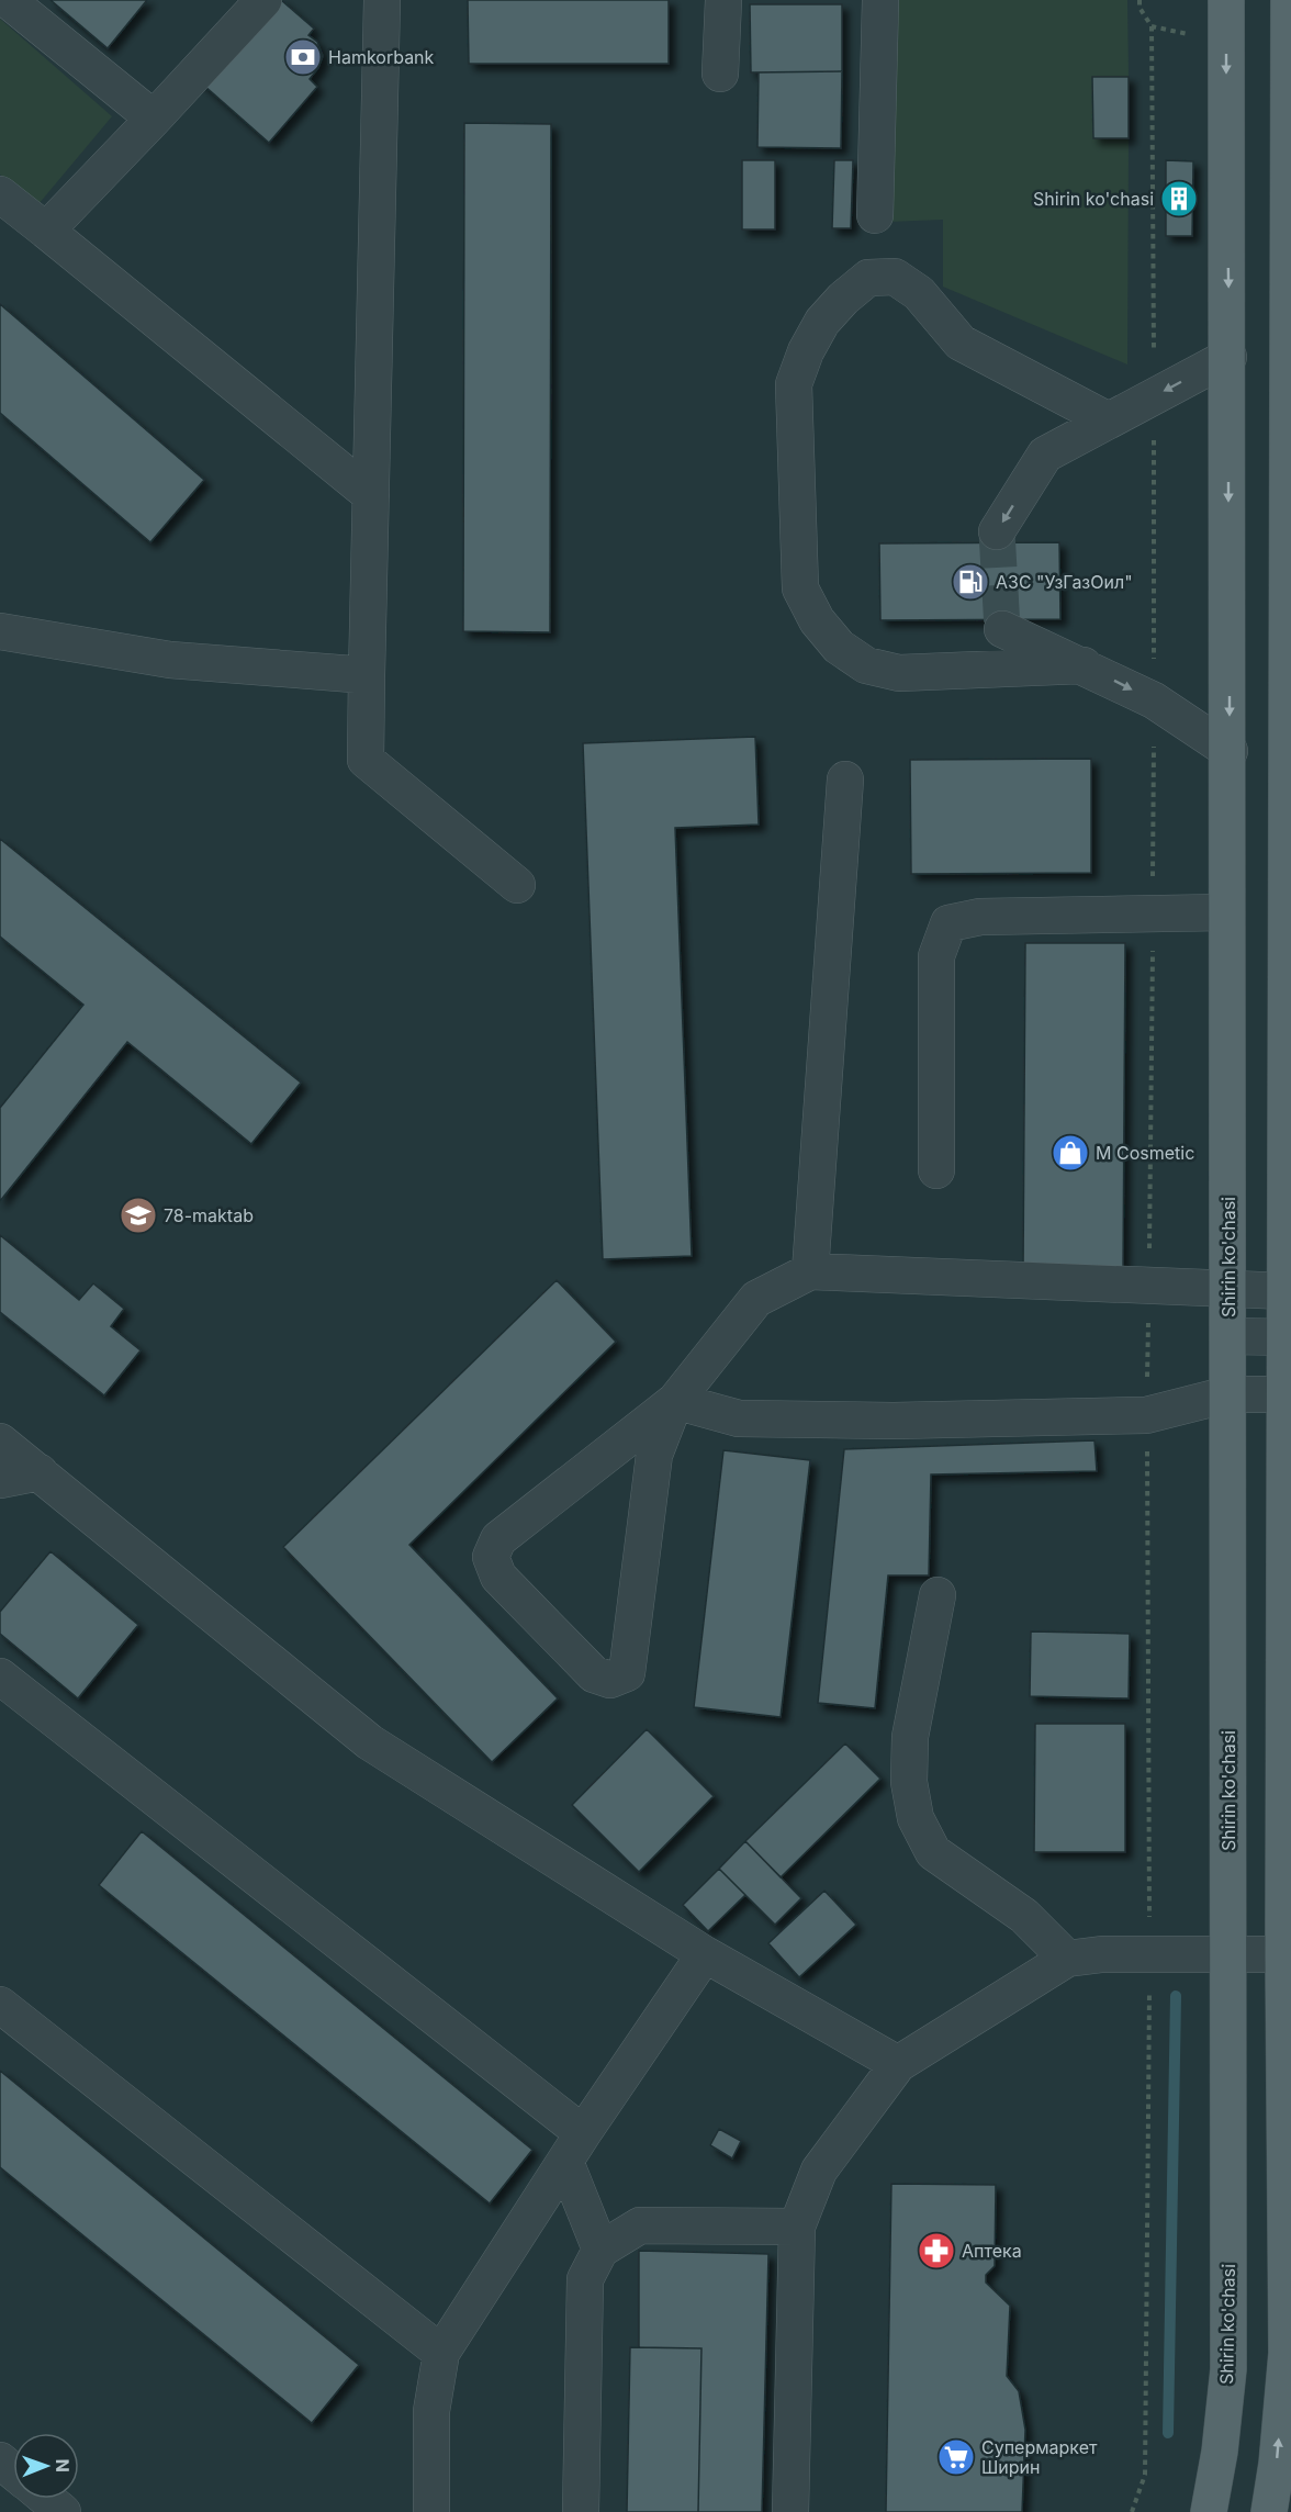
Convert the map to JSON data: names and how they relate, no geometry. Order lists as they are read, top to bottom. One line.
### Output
{"streets":{"main road":["Shirin ko'chasi"]},"places":{"bank":["Hamkorbank"],"building":["Shirin ko'chasi"],"fuel station":["АЗС \"УзГазОил\""],"shop":["M Cosmetic"],"school or university":["78-maktab"],"pharmacy":["Аптека"],"supermarket":["Супермаркет Ширин"]},"north":"right"}
